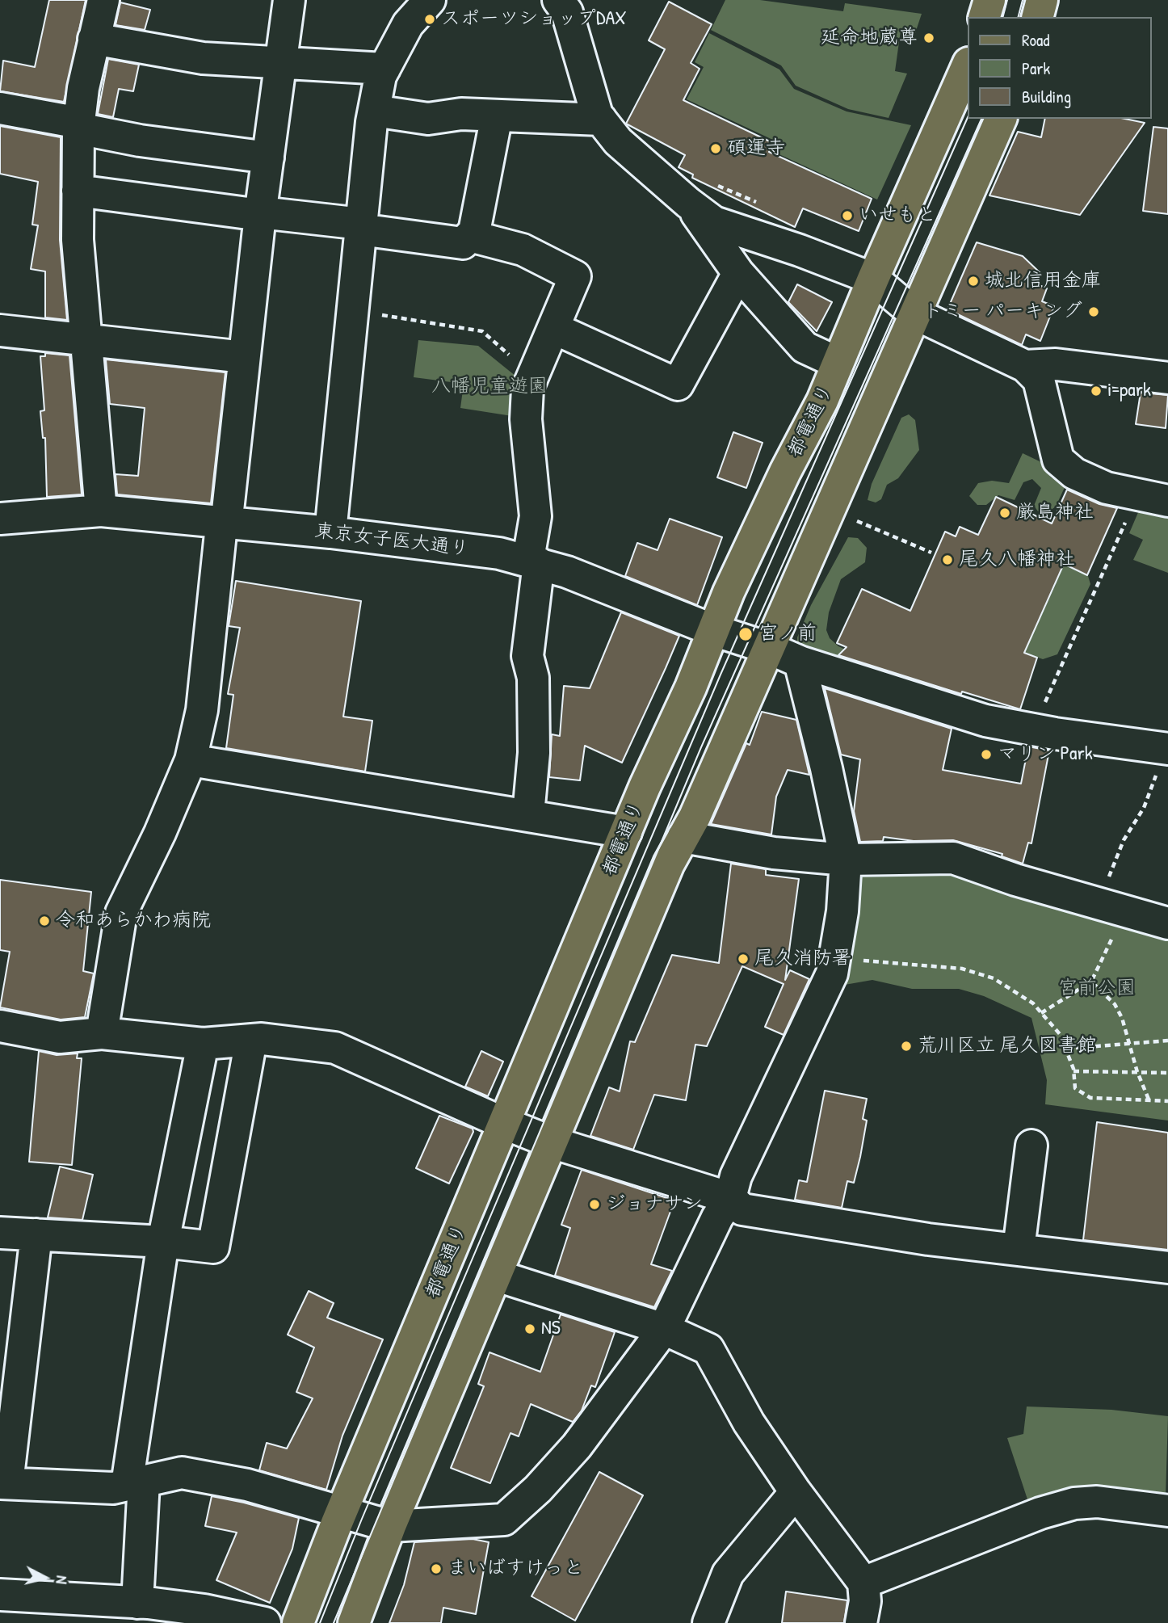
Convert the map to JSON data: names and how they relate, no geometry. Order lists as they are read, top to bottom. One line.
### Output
{"streets":{"main road":["都電通り"],"street":["東京女子医大通り"]},"crossings":[["都電通り","東京女子医大通り"]],"parks":["八幡児童遊園","宮前公園"],"places":["スポーツショップDAX","延命地蔵尊","碩運寺","いせもと","城北信用金庫","トミー パーキング","i-park","厳島神社","尾久八幡神社","宮ノ前","マリン Park","令和あらかわ病院","尾久消防署","荒川区立 尾久図書館","ジョナサン","NS","まいばすけっと"],"legend":["Road","Park","Building"],"north":"right"}
